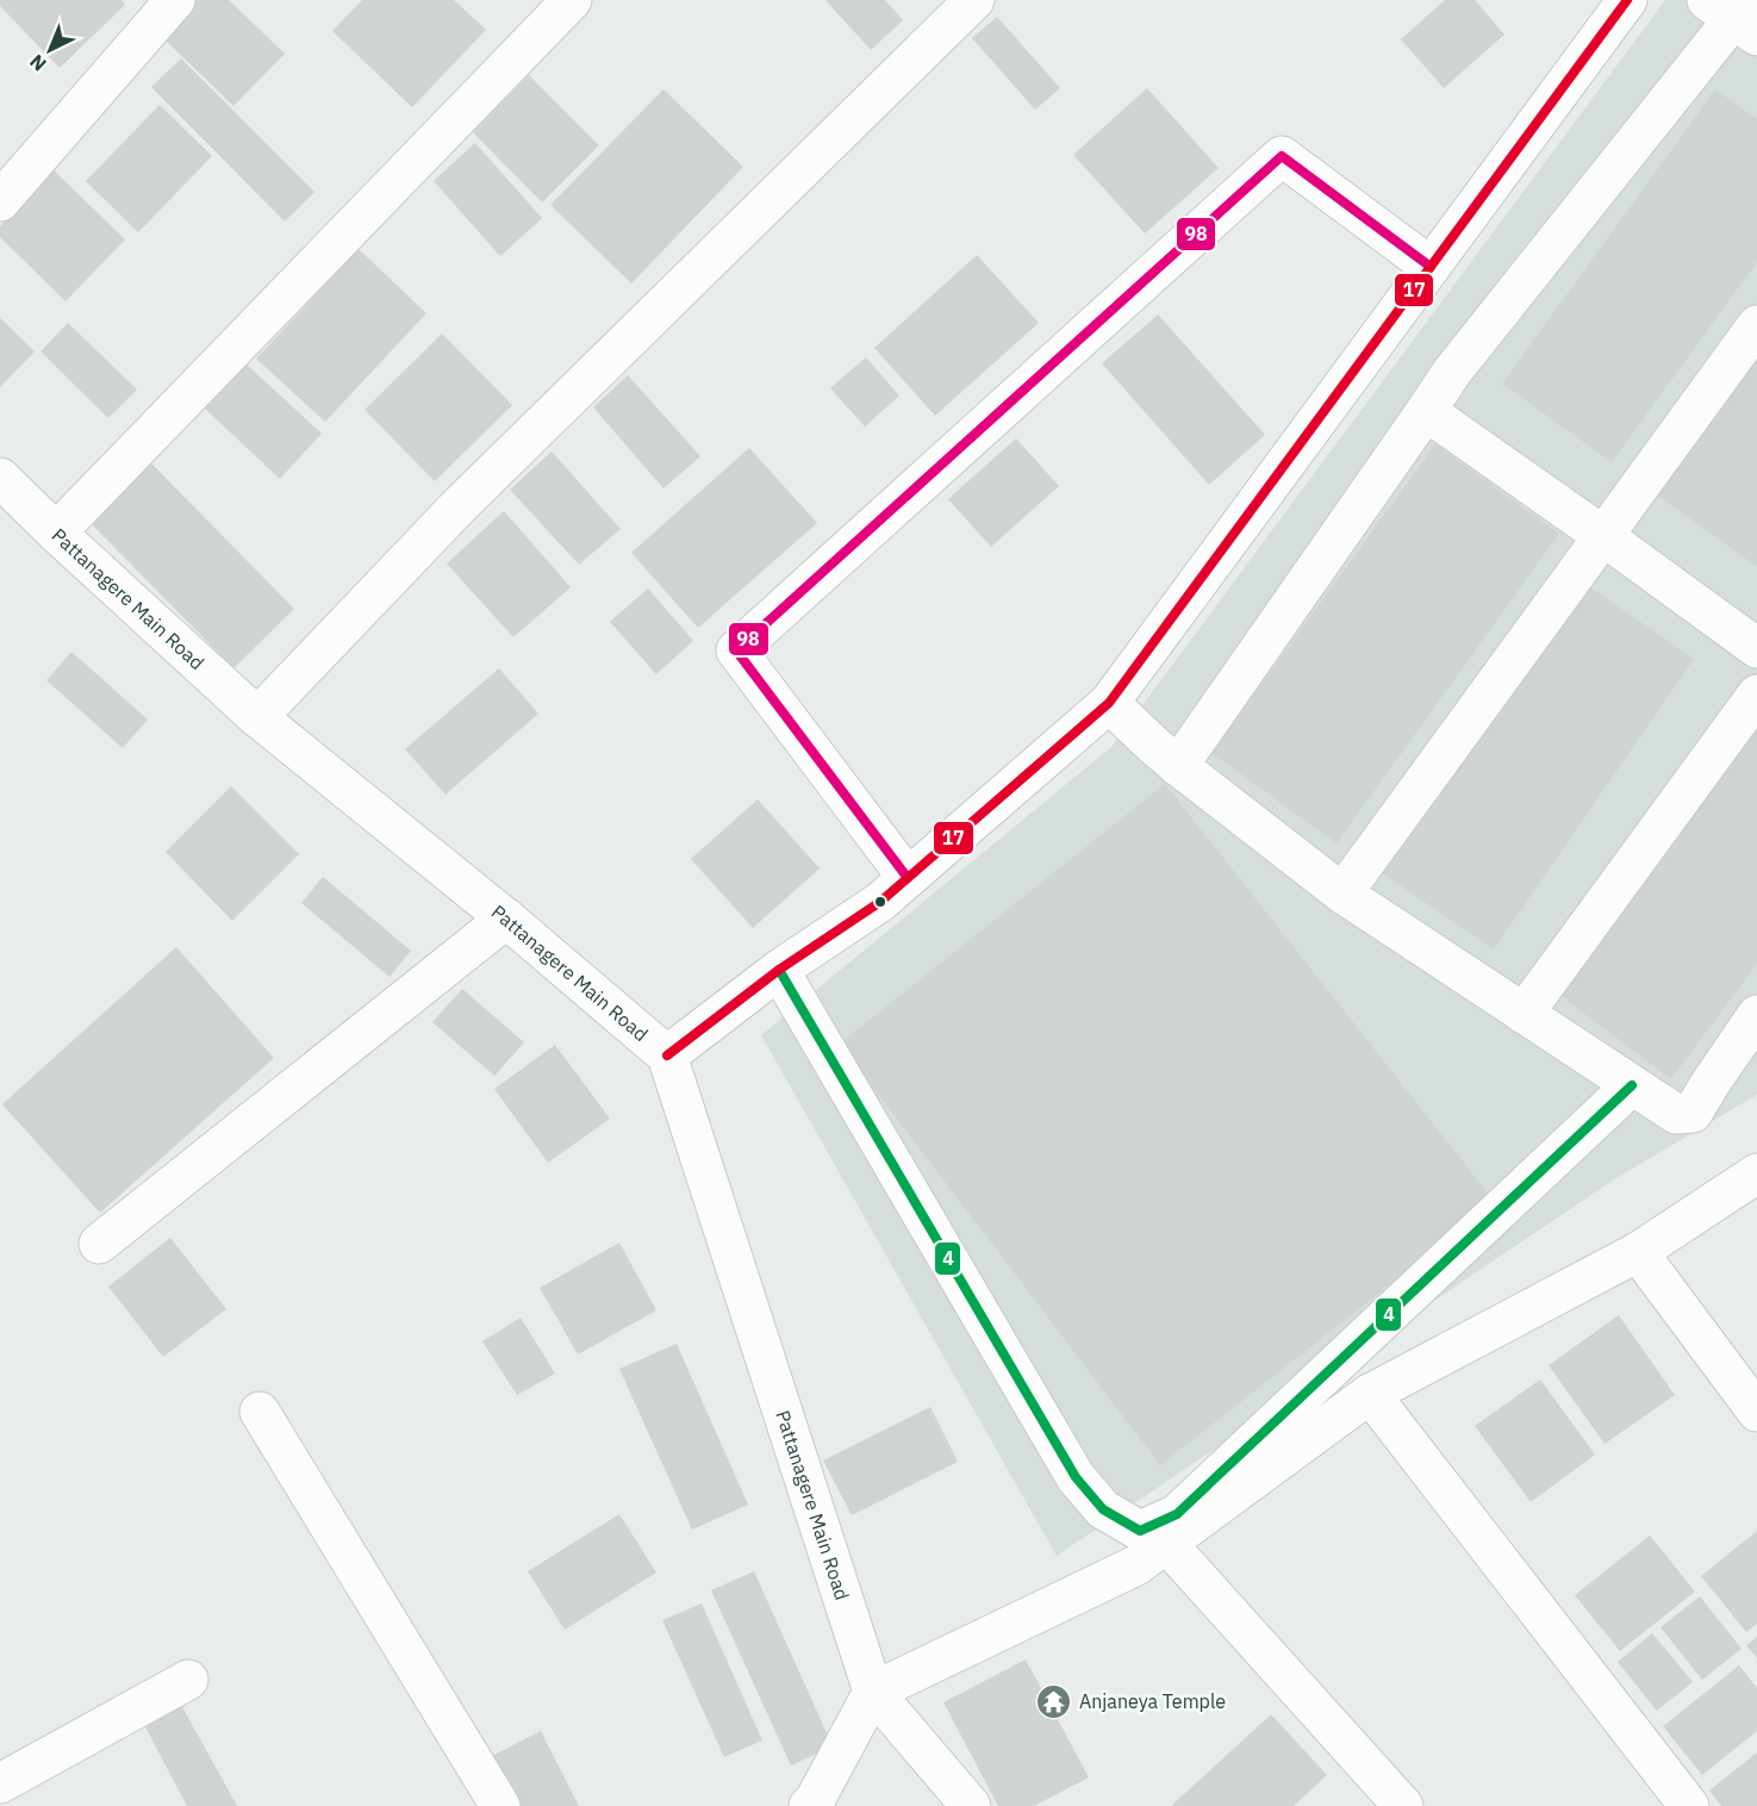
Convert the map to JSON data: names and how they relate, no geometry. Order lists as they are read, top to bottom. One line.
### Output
{"streets":{"street":["Pattanagere Main Road"]},"places":{"temple":["Anjaneya Temple"]},"lines":["transit line 17","transit line 98","transit line 4"],"north":"bottom left"}
